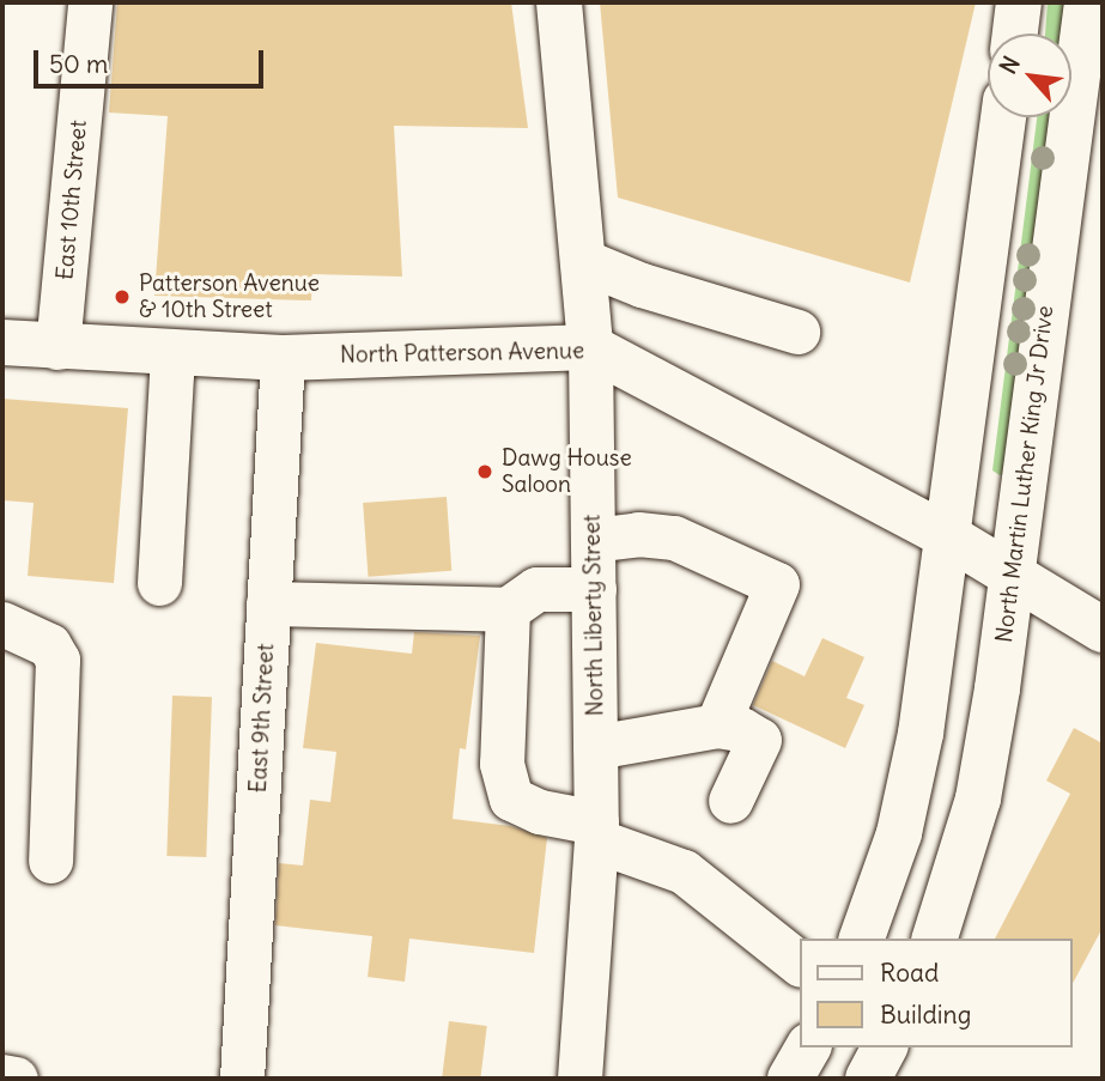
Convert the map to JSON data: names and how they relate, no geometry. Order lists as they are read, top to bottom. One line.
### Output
{"streets":{"main road":["North Patterson Avenue","North Martin Luther King Jr Drive","North Liberty Street"],"street":["East 10th Street","East 9th Street"]},"crossings":[["East 10th Street","North Patterson Avenue"],["North Patterson Avenue","North Martin Luther King Jr Drive"],["North Patterson Avenue","North Liberty Street"],["North Patterson Avenue","East 9th Street"]],"places":["Patterson Avenue & 10th Street","Dawg House Saloon"],"legend":["Road","Building"],"scale_bar":"50 m","north":"top left"}
